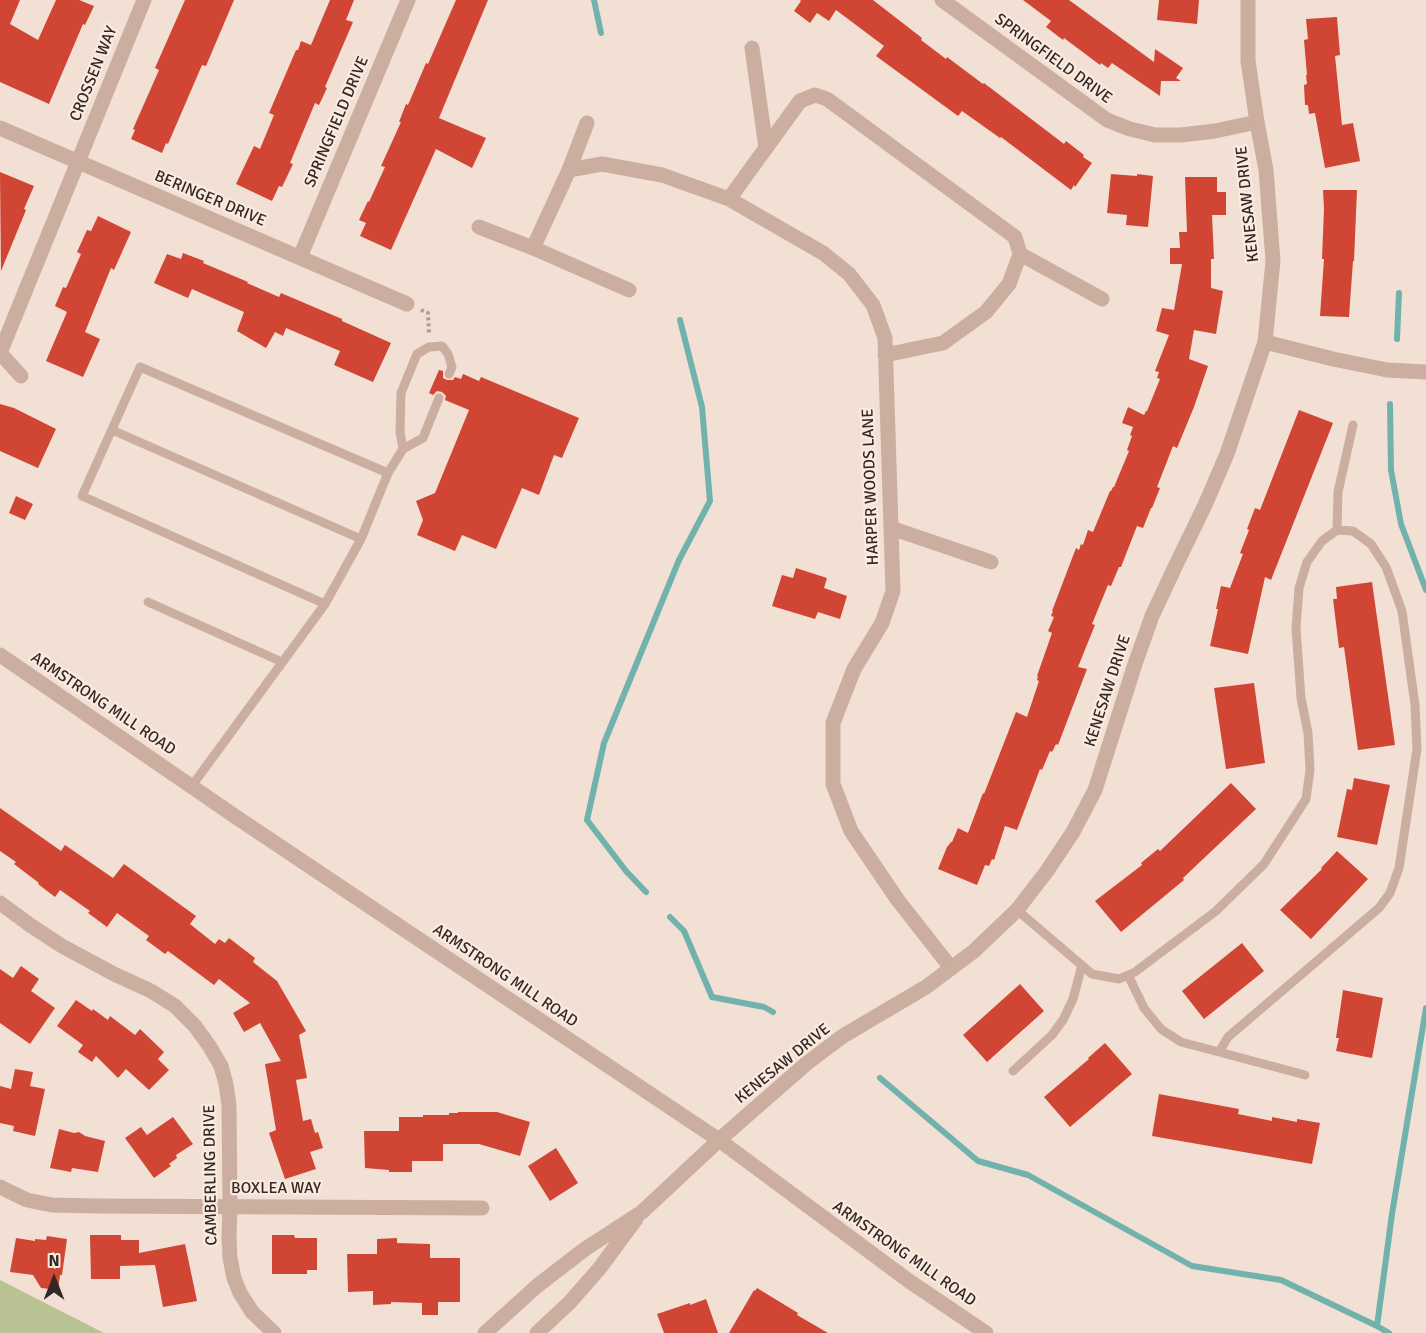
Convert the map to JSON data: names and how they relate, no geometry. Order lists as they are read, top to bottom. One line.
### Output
{"streets":{"street":["SPRINGFIELD DRIVE","CROSSEN WAY","BERINGER DRIVE","KENESAW DRIVE","HARPER WOODS LANE","ARMSTRONG MILL ROAD","CAMBERLING DRIVE","BOXLEA WAY"]},"crossings":[["SPRINGFIELD DRIVE","BERINGER DRIVE"],["SPRINGFIELD DRIVE","KENESAW DRIVE"],["CROSSEN WAY","BERINGER DRIVE"],["KENESAW DRIVE","HARPER WOODS LANE"],["KENESAW DRIVE","ARMSTRONG MILL ROAD"],["CAMBERLING DRIVE","BOXLEA WAY"]],"north":"top"}
